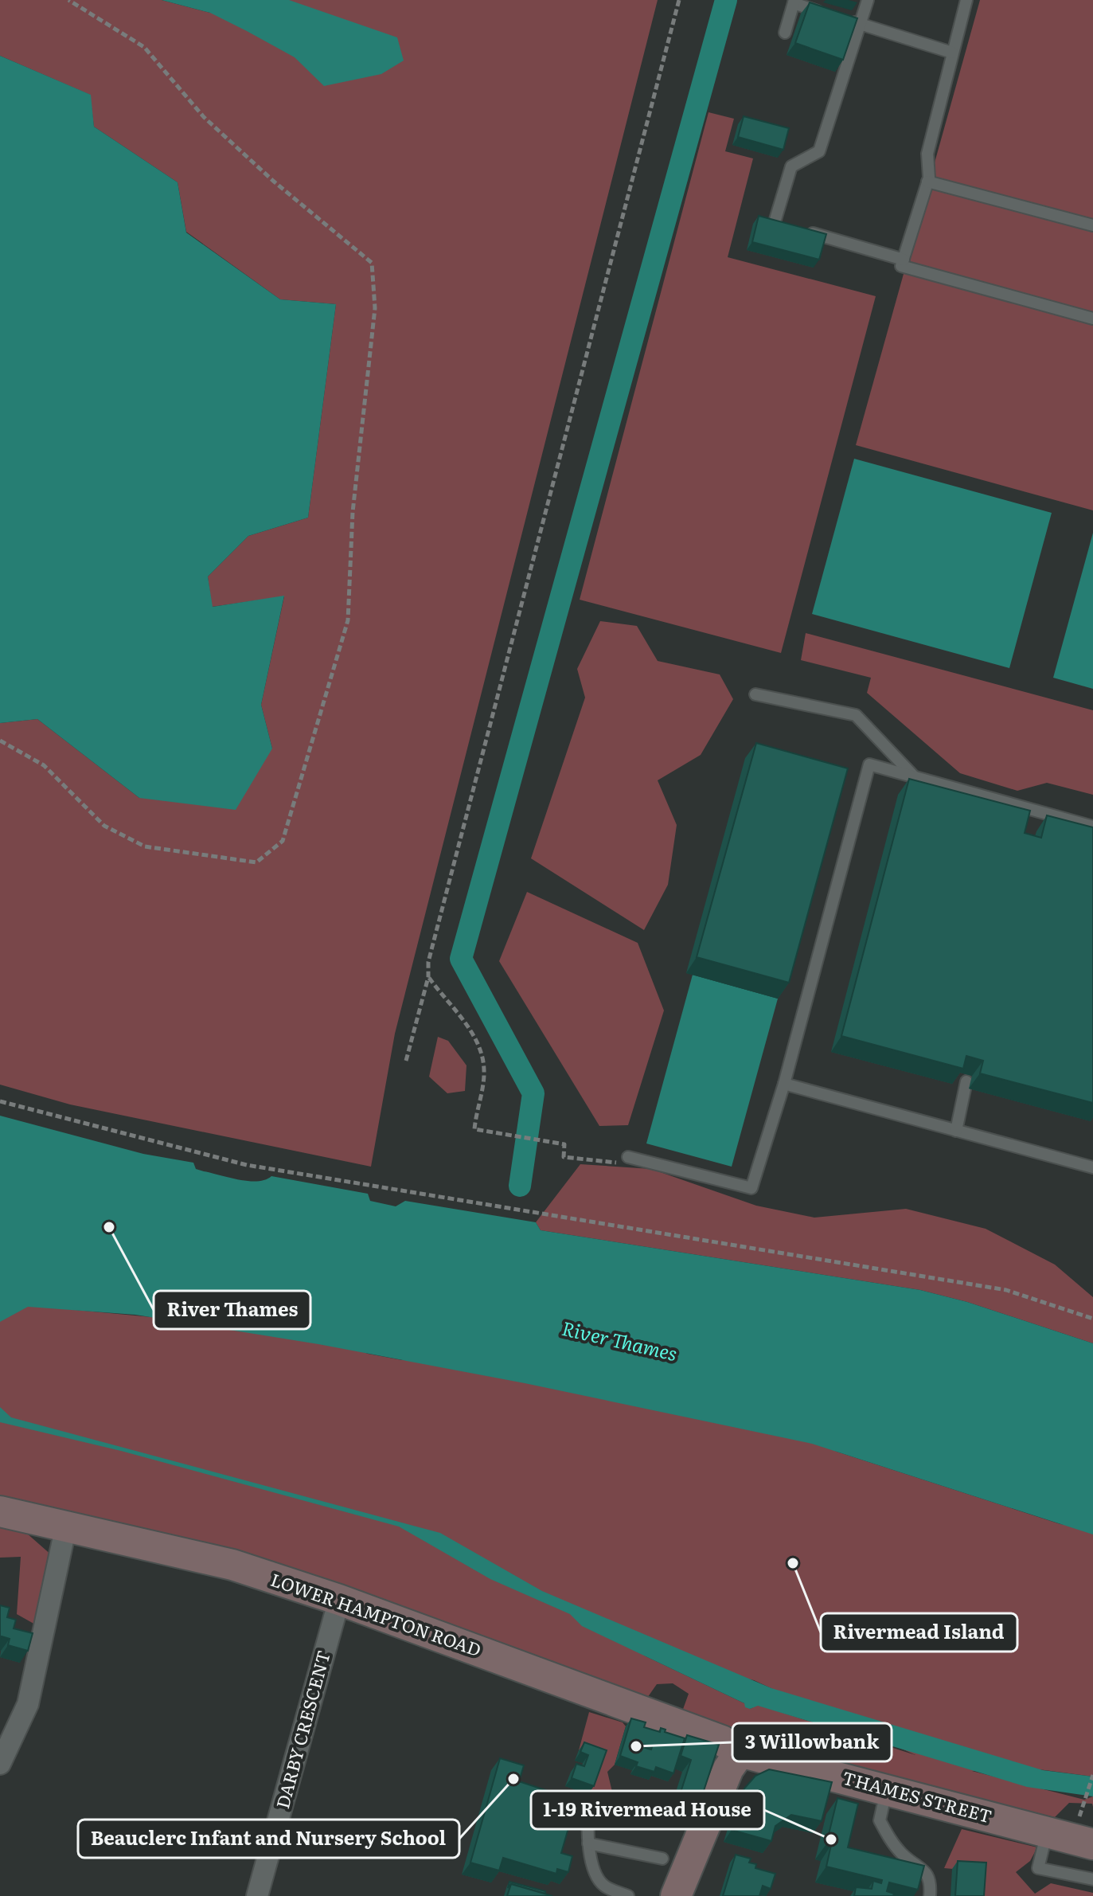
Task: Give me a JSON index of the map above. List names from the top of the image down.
{
  "streets": {
    "street": ["LOWER HAMPTON ROAD", "DARBY CRESCENT", "THAMES STREET"]
  },
  "crossings": [
    ["LOWER HAMPTON ROAD", "DARBY CRESCENT"],
    ["LOWER HAMPTON ROAD", "THAMES STREET"]
  ],
  "water": ["River Thames"],
  "places": [
    "River Thames",
    "Rivermead Island",
    "3 Willowbank",
    "Beauclerc Infant and Nursery School",
    "1-19 Rivermead House"
  ]
}
